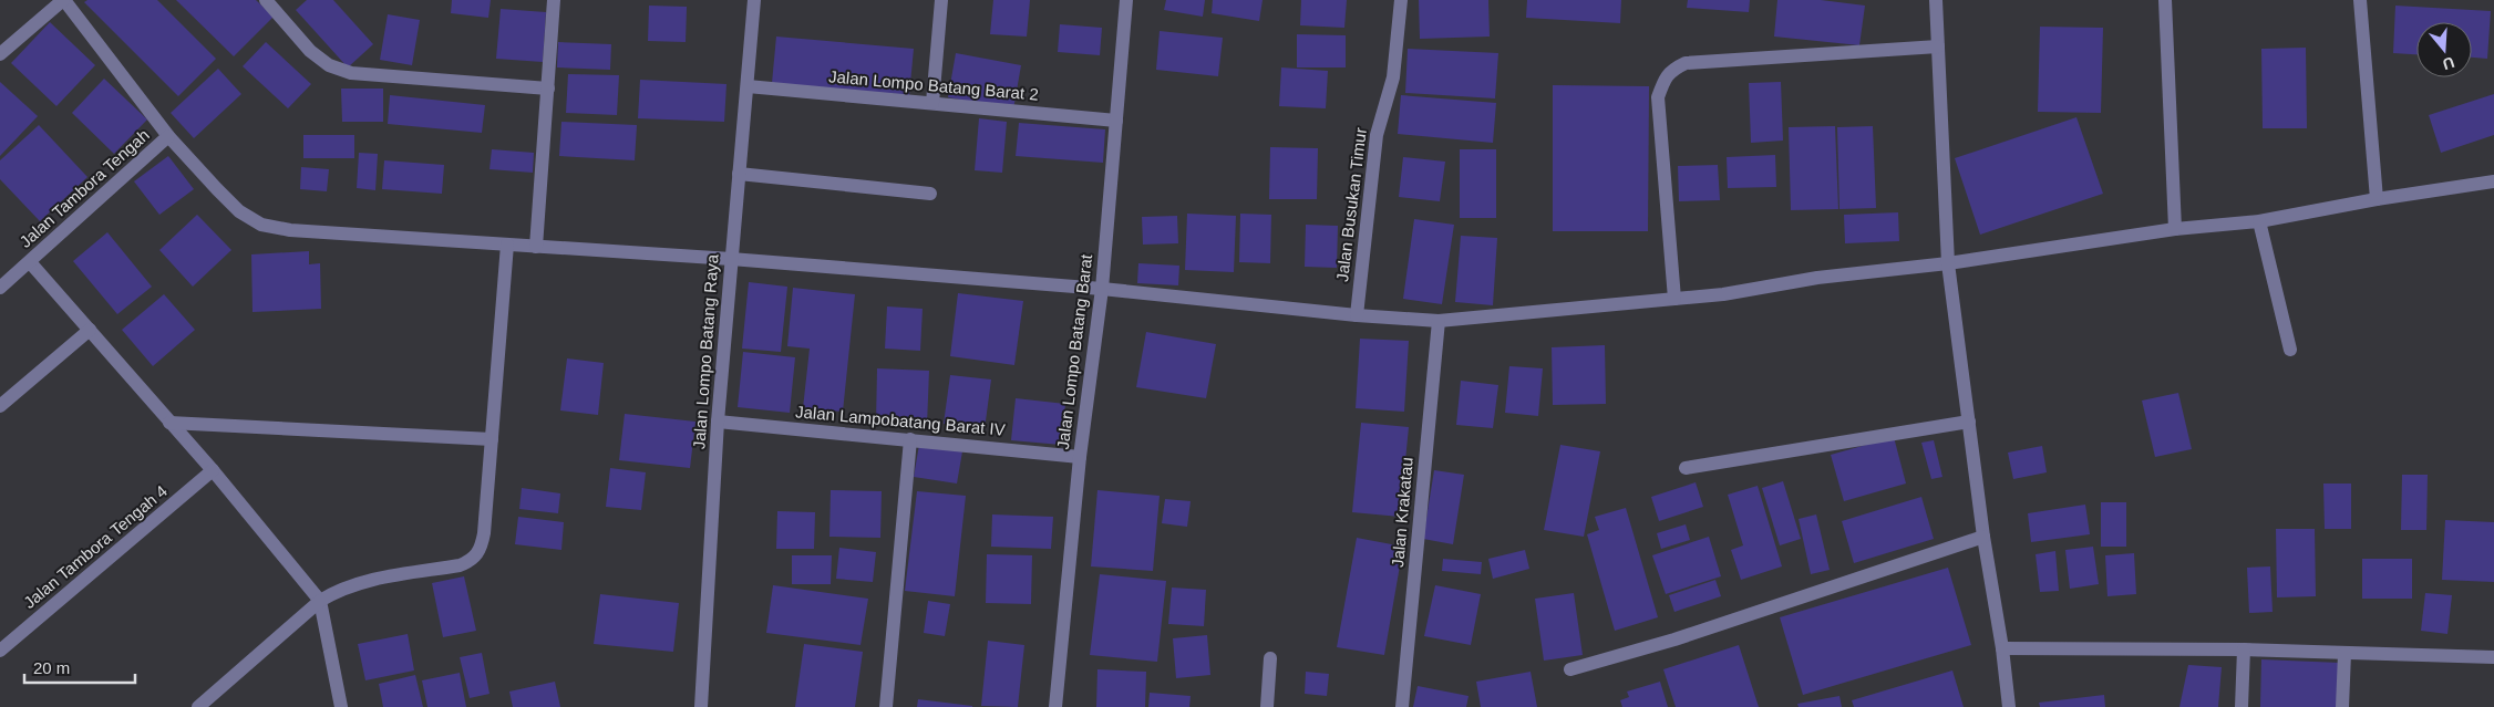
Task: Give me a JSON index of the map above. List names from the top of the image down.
{
  "streets": {
    "street": [
      "Jalan Lompo Batang Barat 2",
      "Jalan Tambora Tengah",
      "Jalan Busukan Timur",
      "Jalan Lompo Batang Raya",
      "Jalan Lompo Batang Barat",
      "Jalan Lampobatang Barat IV",
      "Jalan Krakatau",
      "Jalan Tambora Tengah 4"
    ]
  },
  "crossings": [
    ["Jalan Lompo Batang Barat 2", "Jalan Lompo Batang Raya"],
    ["Jalan Lompo Batang Barat 2", "Jalan Lompo Batang Barat"],
    ["Jalan Lompo Batang Raya", "Jalan Lampobatang Barat IV"],
    ["Jalan Lompo Batang Barat", "Jalan Lampobatang Barat IV"]
  ],
  "scale_bar": "20 m",
  "north": "bottom"
}
